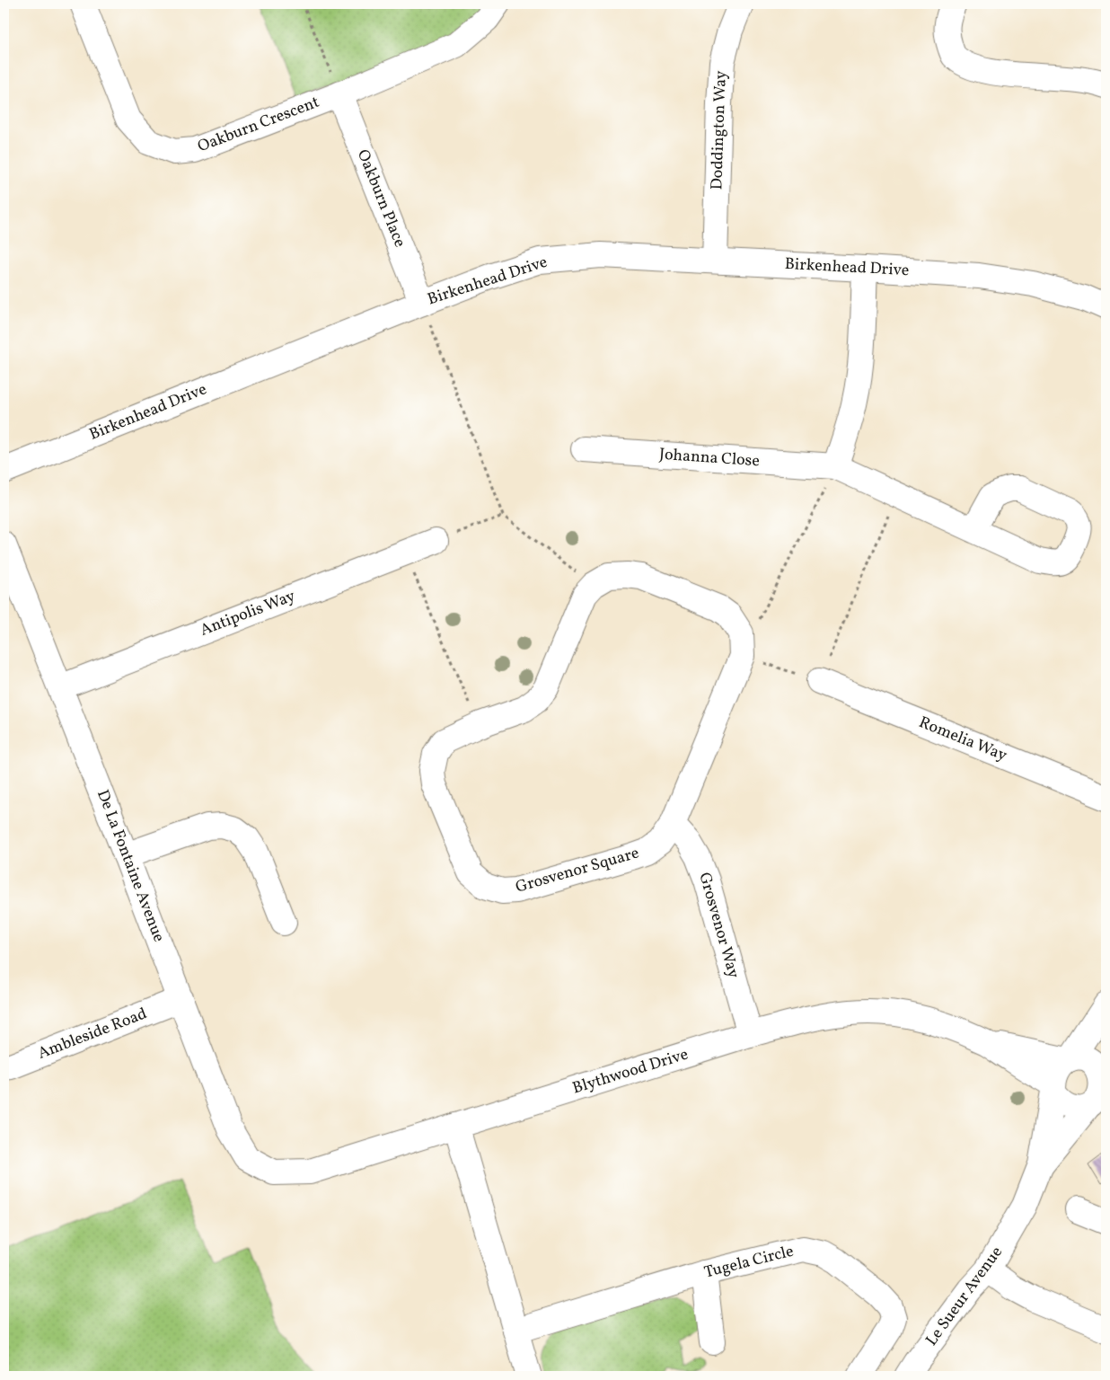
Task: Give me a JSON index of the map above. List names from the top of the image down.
{
  "streets": {
    "street": [
      "Oakburn Crescent",
      "Doddington Way",
      "Oakburn Place",
      "Birkenhead Drive",
      "Johanna Close",
      "Antipolis Way",
      "Romelia Way",
      "De La Fontaine Avenue",
      "Grosvenor Square",
      "Grosvenor Way",
      "Ambleside Road",
      "Blythwood Drive",
      "Tugela Circle",
      "Le Sueur Avenue"
    ]
  },
  "crossings": [
    ["Oakburn Crescent", "Oakburn Place"],
    ["Doddington Way", "Birkenhead Drive"],
    ["Oakburn Place", "Birkenhead Drive"],
    ["Antipolis Way", "De La Fontaine Avenue"],
    ["De La Fontaine Avenue", "Ambleside Road"],
    ["De La Fontaine Avenue", "Blythwood Drive"],
    ["Grosvenor Square", "Grosvenor Way"],
    ["Grosvenor Way", "Blythwood Drive"],
    ["Blythwood Drive", "Le Sueur Avenue"]
  ]
}
